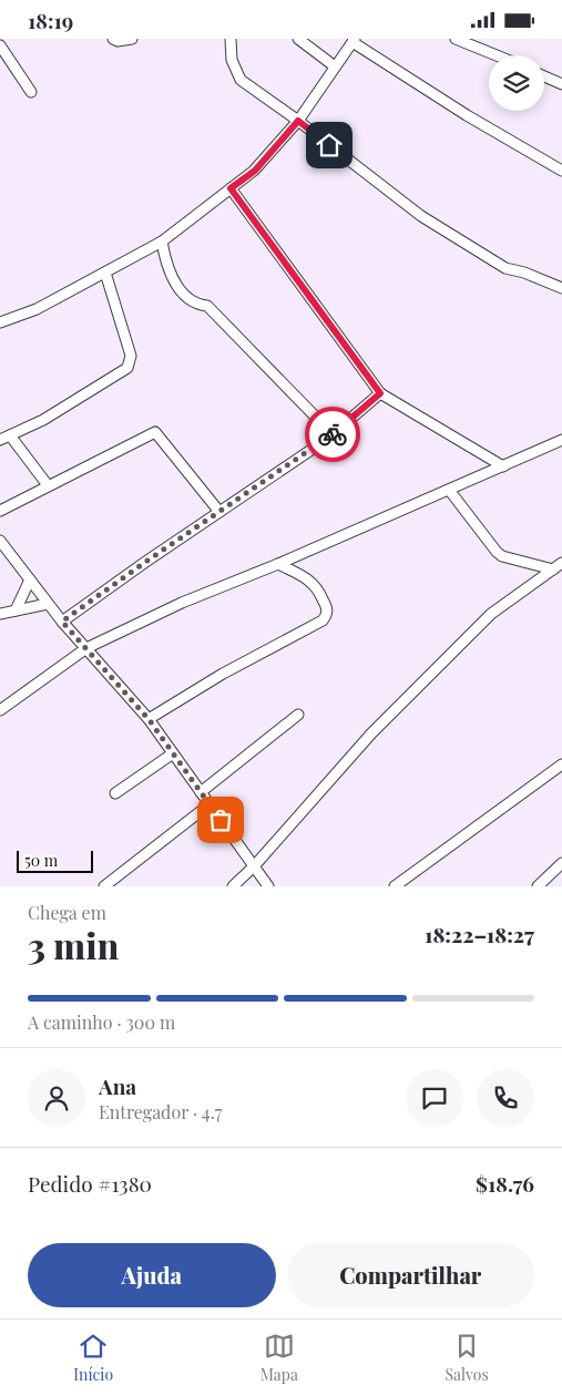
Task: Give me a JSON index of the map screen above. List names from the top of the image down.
{
  "scale_bar": "50 m",
  "page": {
    "status": "18:19",
    "scale": "50 m",
    "heading": ["3 min", "Chega em", "18:22–18:27"],
    "panel": [
      "Ana",
      "Entregador · 4.7",
      "Pedido #1380",
      "$18.76"
    ],
    "bar": "A caminho · 300 m",
    "buttons": ["Ajuda", "Compartilhar"],
    "tabs": ["Início", "Mapa", "Salvos"]
  }
}
